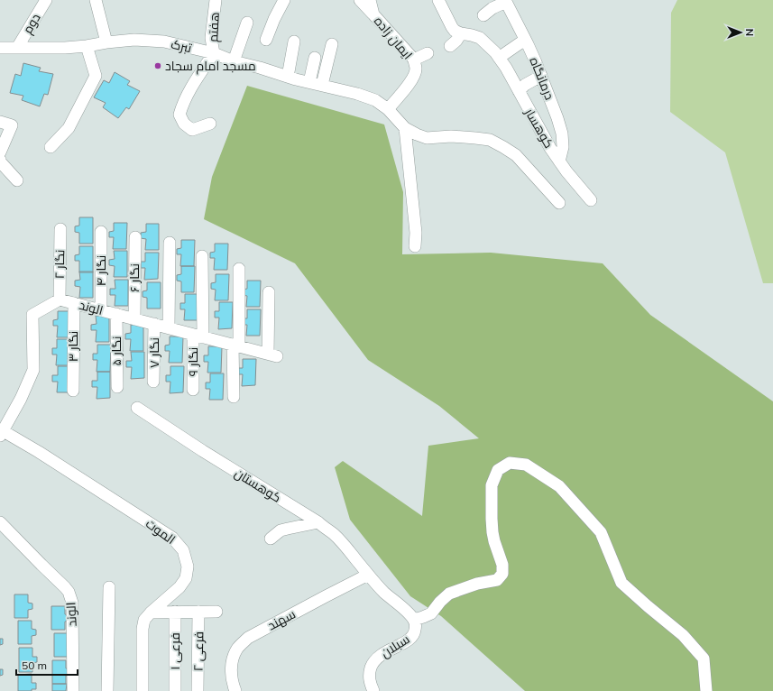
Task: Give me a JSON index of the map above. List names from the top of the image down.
{
  "streets": {
    "street": [
      "دوم",
      "هفتم",
      "ایمان زاده",
      "تبرک",
      "درمانگاه",
      "کوهسار",
      "نگار ۲",
      "نگار ۴",
      "نگار ۶",
      "الوند",
      "نگار ۳",
      "نگار ۵",
      "نگار ۷",
      "نگار ۹",
      "کوهستان",
      "الموت",
      "سهند",
      "سبلان",
      "فرعی ۱",
      "فرعی ۲"
    ]
  },
  "crossings": [
    ["دوم", "تبرک"],
    ["هفتم", "تبرک"],
    ["ایمان زاده", "تبرک"],
    ["درمانگاه", "کوهسار"],
    ["نگار ۲", "الوند"],
    ["نگار ۴", "الوند"],
    ["نگار ۶", "الوند"],
    ["الوند", "نگار ۳"],
    ["الوند", "نگار ۵"],
    ["الوند", "نگار ۷"],
    ["الوند", "نگار ۹"],
    ["کوهستان", "سهند"],
    ["کوهستان", "سبلان"],
    ["سهند", "سبلان"]
  ],
  "places": ["مسجد امام سجاد"],
  "scale_bar": "50 m",
  "north": "right"
}
